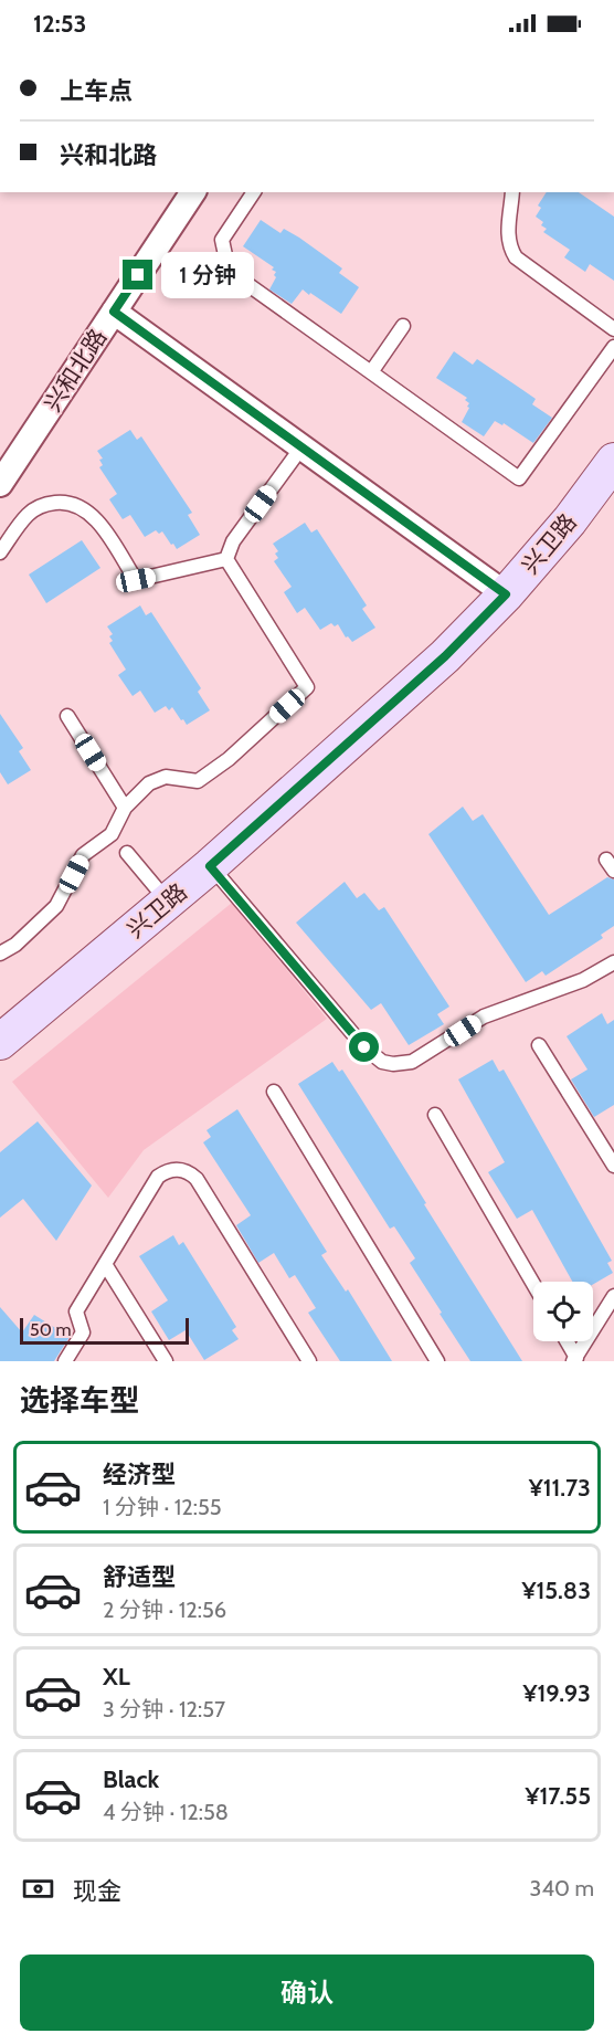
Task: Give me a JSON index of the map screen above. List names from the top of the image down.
{
  "streets": {
    "street": ["兴和北路", "兴卫路"]
  },
  "scale_bar": "50 m",
  "page": {
    "status": "12:53",
    "banner": ["上车点", "兴和北路"],
    "bubble": "1 分钟",
    "scale": "50 m",
    "heading": "选择车型",
    "list": [
      {
        "name": "经济型",
        "note": "1 分钟 · 12:55",
        "value": "¥11.73"
      },
      {
        "name": "舒适型",
        "note": "2 分钟 · 12:56",
        "value": "¥15.83"
      },
      {
        "name": "XL",
        "note": "3 分钟 · 12:57",
        "value": "¥19.93"
      },
      {
        "name": "Black",
        "note": "4 分钟 · 12:58",
        "value": "¥17.55"
      }
    ],
    "pay": ["现金", "340 m"],
    "buttons": "确认"
  }
}
